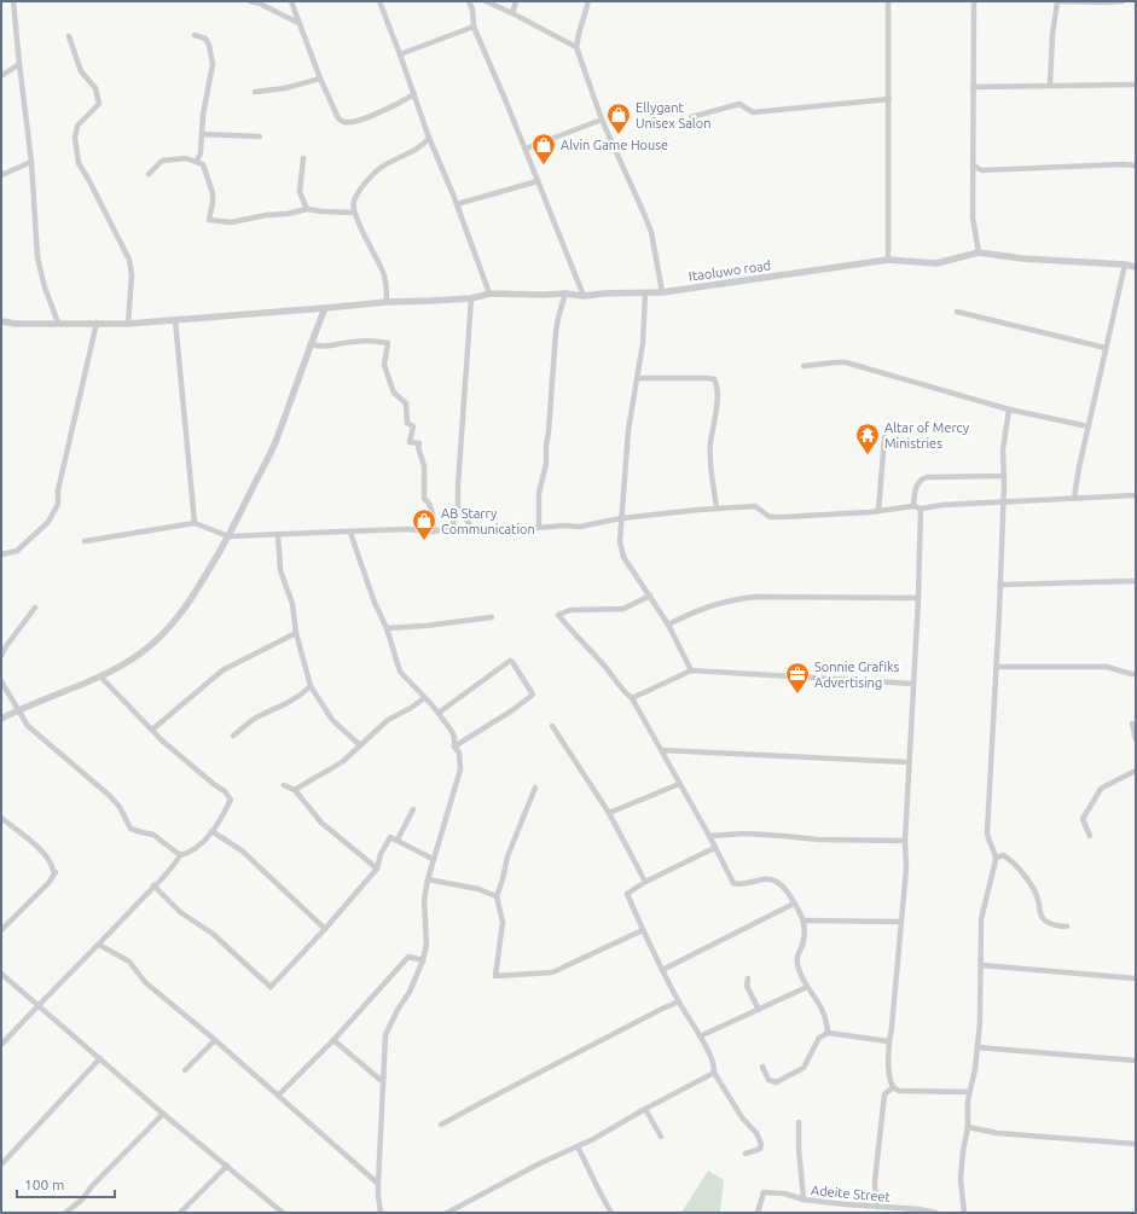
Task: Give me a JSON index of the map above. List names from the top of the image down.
{
  "streets": {
    "street": ["Itaoluwo road", "Adeite Street"]
  },
  "places": {
    "shop": ["Ellygant Unisex Salon", "Alvin Game House", "AB Starry Communication"],
    "temple": ["Altar of Mercy Ministries"],
    "office": ["Sonnie Grafiks Advertising"]
  },
  "scale_bar": "100 m"
}
